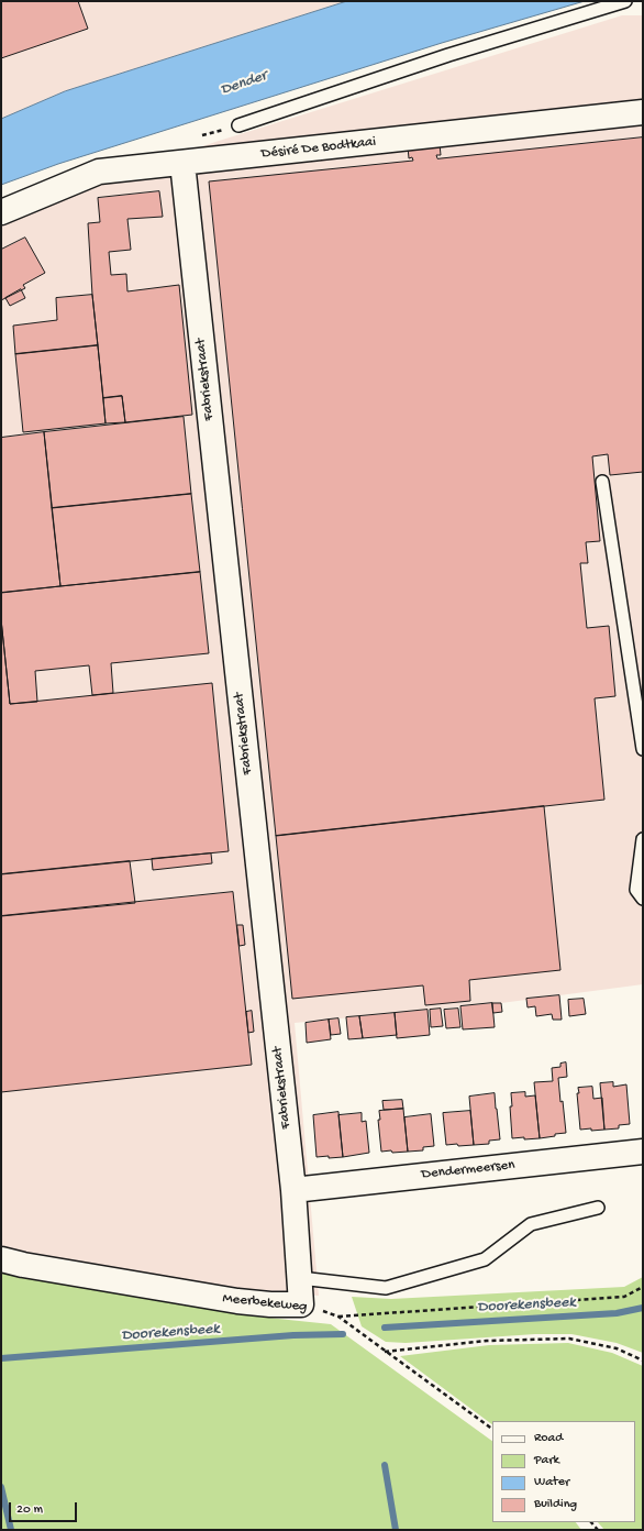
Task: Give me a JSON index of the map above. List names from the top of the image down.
{
  "streets": {
    "street": [
      "Désiré De Bodtkaai",
      "Fabriekstraat",
      "Dendermeersen",
      "Meerbekeweg"
    ]
  },
  "crossings": [
    ["Désiré De Bodtkaai", "Fabriekstraat"],
    ["Fabriekstraat", "Dendermeersen"],
    ["Fabriekstraat", "Meerbekeweg"]
  ],
  "water": ["Dender", "Doorekensbeek"],
  "legend": [
    "Road",
    "Park",
    "Water",
    "Building"
  ],
  "scale_bar": "20 m"
}
